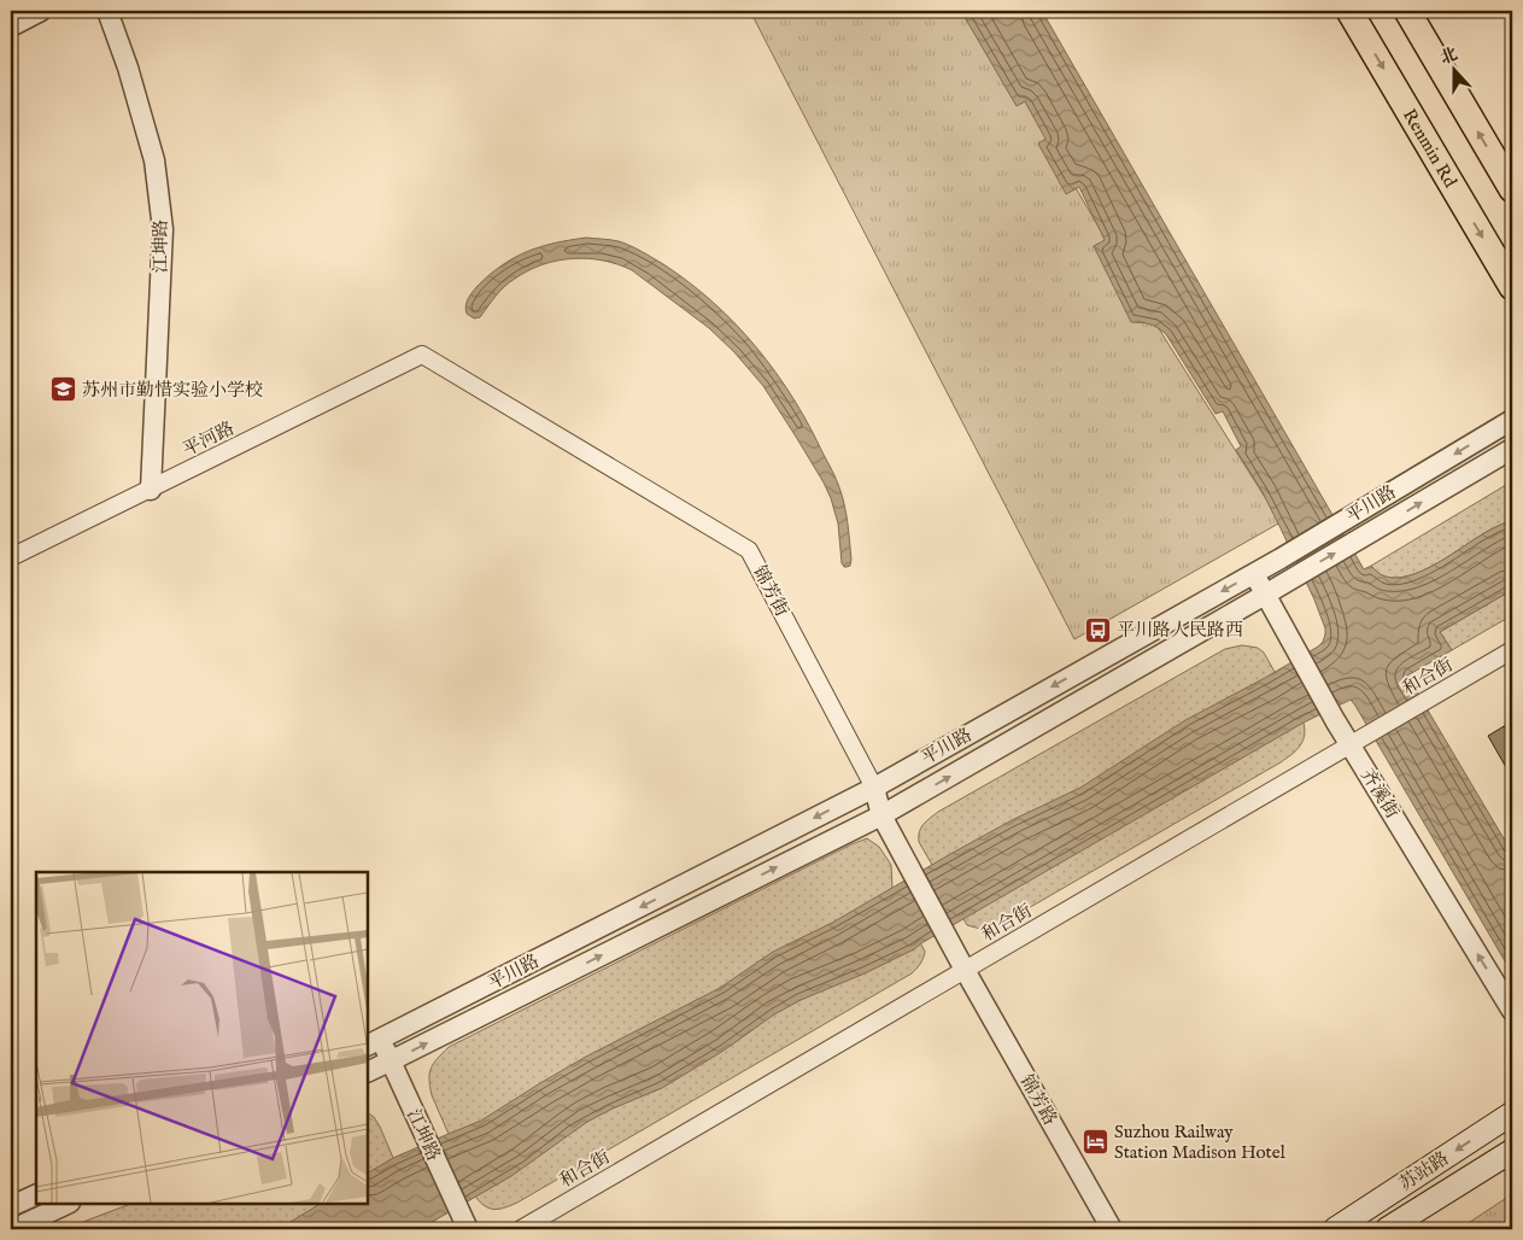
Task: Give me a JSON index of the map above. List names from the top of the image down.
{
  "streets": {
    "main road": ["Renmin Rd", "苏站路"],
    "street": [
      "江坤路",
      "平河路",
      "平川路",
      "锦芳街",
      "和合街",
      "齐溪街",
      "锦芳路"
    ]
  },
  "crossings": [
    ["江坤路", "平河路"],
    ["江坤路", "平川路"],
    ["平河路", "锦芳街"],
    ["平川路", "锦芳街"],
    ["平川路", "齐溪街"],
    ["锦芳街", "和合街"],
    ["锦芳街", "锦芳路"],
    ["和合街", "齐溪街"],
    ["和合街", "锦芳路"]
  ],
  "one_way": ["齐溪街"],
  "places": {
    "school or university": ["苏州市勤惜实验小学校"],
    "bus stop": ["平川路人民路西"],
    "hotel": ["Suzhou Railway Station Madison Hotel"]
  },
  "north": "top"
}
